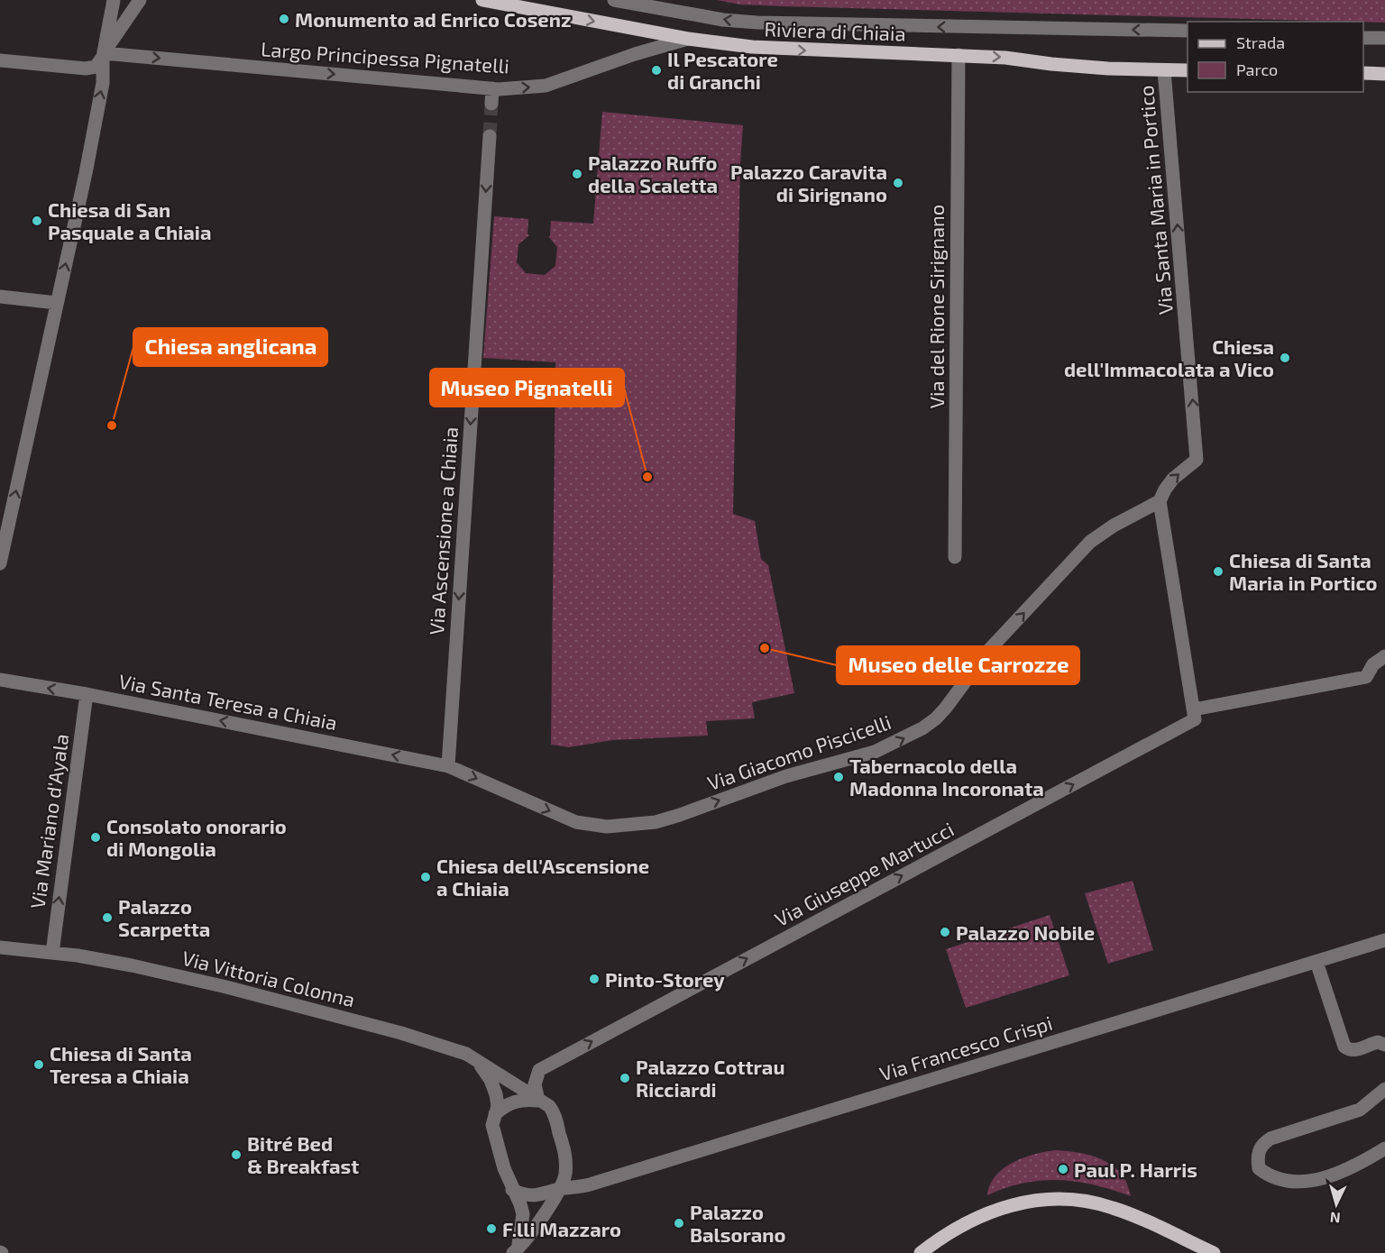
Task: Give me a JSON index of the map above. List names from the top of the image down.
{
  "streets": {
    "main road": ["Riviera di Chiaia"],
    "street": [
      "Largo Principessa Pignatelli",
      "Via Santa Maria in Portico",
      "Via del Rione Sirignano",
      "Via Ascensione a Chiaia",
      "Via Santa Teresa a Chiaia",
      "Via Giacomo Piscicelli",
      "Via Mariano d'Ayala",
      "Via Giuseppe Martucci",
      "Via Vittoria Colonna",
      "Via Francesco Crispi"
    ]
  },
  "crossings": [
    ["Riviera di Chiaia", "Largo Principessa Pignatelli"],
    ["Riviera di Chiaia", "Via Santa Maria in Portico"],
    ["Riviera di Chiaia", "Via del Rione Sirignano"],
    ["Via Santa Maria in Portico", "Via Giacomo Piscicelli"],
    ["Via Ascensione a Chiaia", "Via Santa Teresa a Chiaia"],
    ["Via Ascensione a Chiaia", "Via Giacomo Piscicelli"],
    ["Via Santa Teresa a Chiaia", "Via Giacomo Piscicelli"],
    ["Via Santa Teresa a Chiaia", "Via Mariano d'Ayala"],
    ["Via Mariano d'Ayala", "Via Vittoria Colonna"],
    ["Via Giuseppe Martucci", "Via Vittoria Colonna"],
    ["Via Giuseppe Martucci", "Via Francesco Crispi"],
    ["Via Vittoria Colonna", "Via Francesco Crispi"]
  ],
  "one_way": [
    "Riviera di Chiaia",
    "Largo Principessa Pignatelli",
    "Via Santa Maria in Portico",
    "Via Ascensione a Chiaia",
    "Via Santa Teresa a Chiaia",
    "Via Giacomo Piscicelli",
    "Via Mariano d'Ayala",
    "Via Giuseppe Martucci"
  ],
  "places": [
    "Monumento ad Enrico Cosenz",
    "Il Pescatore di Granchi",
    "Palazzo Ruffo della Scaletta",
    "Palazzo Caravita di Sirignano",
    "Chiesa di San Pasquale a Chiaia",
    "Chiesa dell'Immacolata a Vico",
    "Chiesa anglicana",
    "Museo Pignatelli",
    "Chiesa di Santa Maria in Portico",
    "Museo delle Carrozze",
    "Tabernacolo della Madonna Incoronata",
    "Consolato onorario di Mongolia",
    "Chiesa dell'Ascensione a Chiaia",
    "Palazzo Scarpetta",
    "Palazzo Nobile",
    "Pinto-Storey",
    "Chiesa di Santa Teresa a Chiaia",
    "Palazzo Cottrau Ricciardi",
    "Bitré Bed & Breakfast",
    "Paul P. Harris",
    "Palazzo Balsorano",
    "F.lli Mazzaro"
  ],
  "legend": ["Strada", "Parco"],
  "north": "bottom"
}
